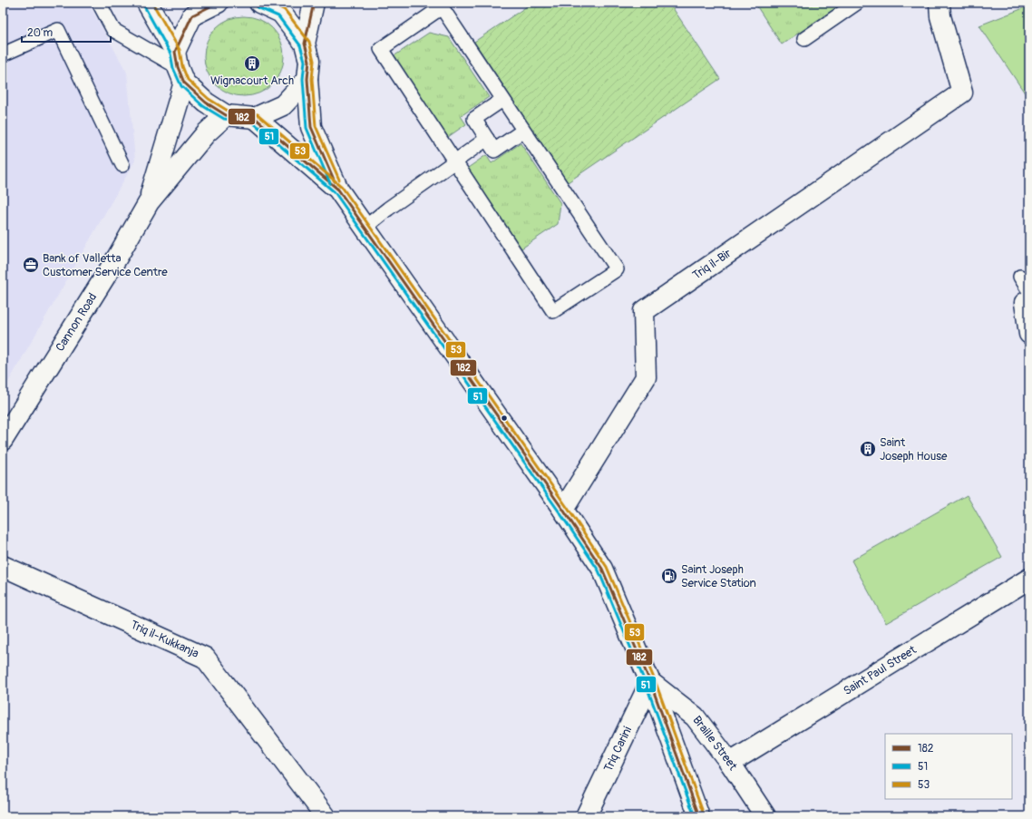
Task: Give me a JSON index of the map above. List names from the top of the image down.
{
  "streets": {
    "main road": [
      "Triq il-Bir",
      "Cannon Road",
      "Triq il-Kukkanja",
      "Saint Paul Street",
      "Braille Street",
      "Triq Carini"
    ]
  },
  "crossings": [
    ["Saint Paul Street", "Braille Street"],
    ["Braille Street", "Triq Carini"]
  ],
  "places": {
    "building": ["Wignacourt Arch", "Saint Joseph House"],
    "office": ["Bank of Valletta Customer Service Centre"],
    "fuel station": ["Saint Joseph Service Station"]
  },
  "lines": ["transit line 182", "transit line 53", "transit line 51"],
  "legend": ["182", "51", "53"],
  "scale_bar": "20 m"
}
